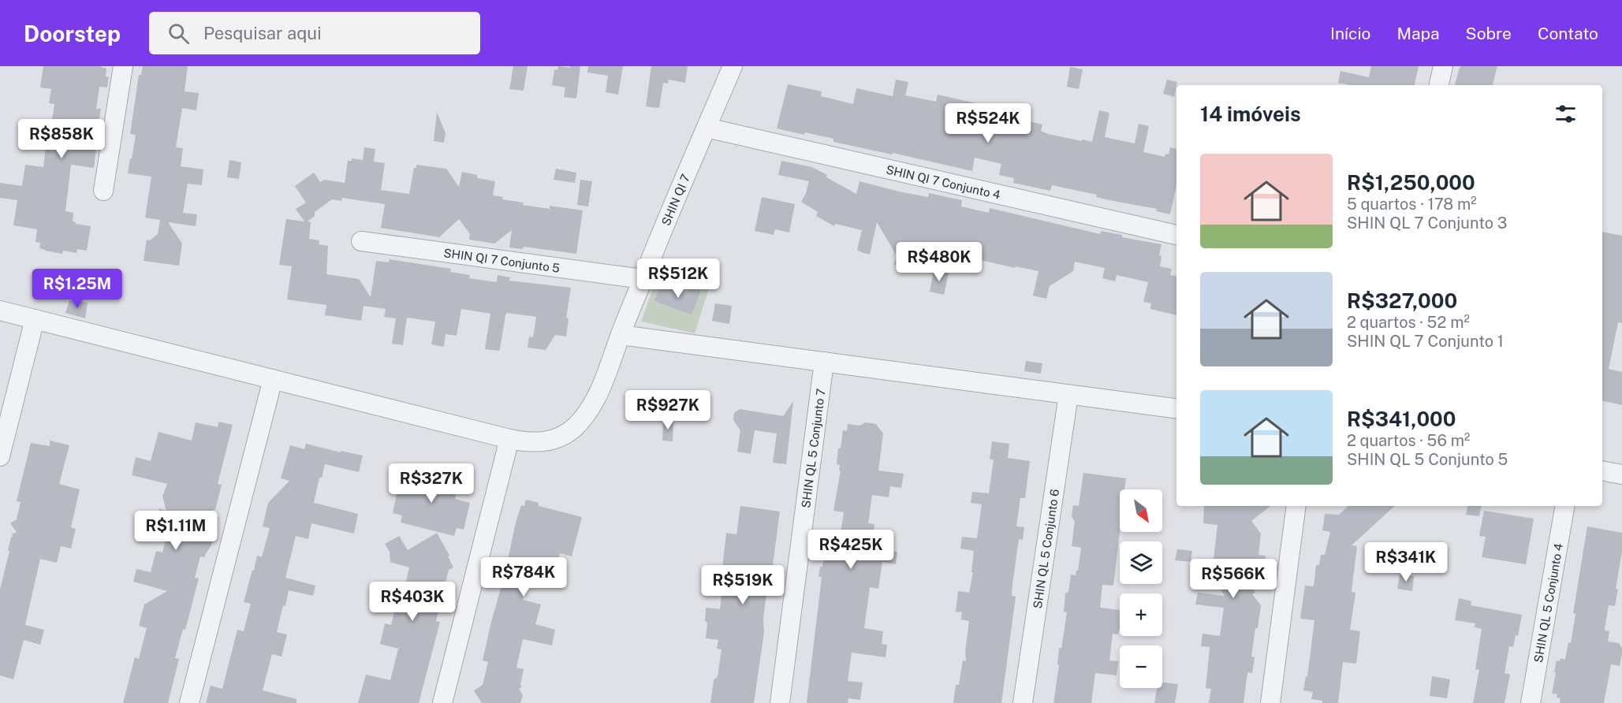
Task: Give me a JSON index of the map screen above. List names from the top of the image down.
{
  "streets": {
    "street": [
      "SHIN QI 7 Conjunto 4",
      "SHIN QI 7",
      "SHIN QI 7 Conjunto 5",
      "SHIN QL 5 Conjunto 7",
      "SHIN QL 5 Conjunto 6",
      "SHIN QL 5 Conjunto 4"
    ]
  },
  "crossings": [
    ["SHIN QI 7 Conjunto 4", "SHIN QI 7"],
    ["SHIN QI 7", "SHIN QI 7 Conjunto 5"]
  ],
  "north": "bottom right",
  "page": {
    "header": "Doorstep",
    "search": "Pesquisar aqui",
    "nav": [
      "Início",
      "Mapa",
      "Sobre",
      "Contato"
    ],
    "heading": "14 imóveis",
    "price": [
      "R$524K",
      "R$858K",
      "R$480K",
      "R$512K",
      "R$1.25M",
      "R$927K",
      "R$327K",
      "R$1.11M",
      "R$425K",
      "R$341K",
      "R$784K",
      "R$566K",
      "R$519K",
      "R$403K"
    ],
    "list": [
      {
        "name": "R$1,250,000",
        "note": "5 quartos · 178 m² · SHIN QL 7 Conjunto 3"
      },
      {
        "name": "R$327,000",
        "note": "2 quartos · 52 m² · SHIN QL 7 Conjunto 1"
      },
      {
        "name": "R$341,000",
        "note": "2 quartos · 56 m² · SHIN QL 5 Conjunto 5"
      }
    ],
    "map_buttons": ["+", "−"]
  }
}
